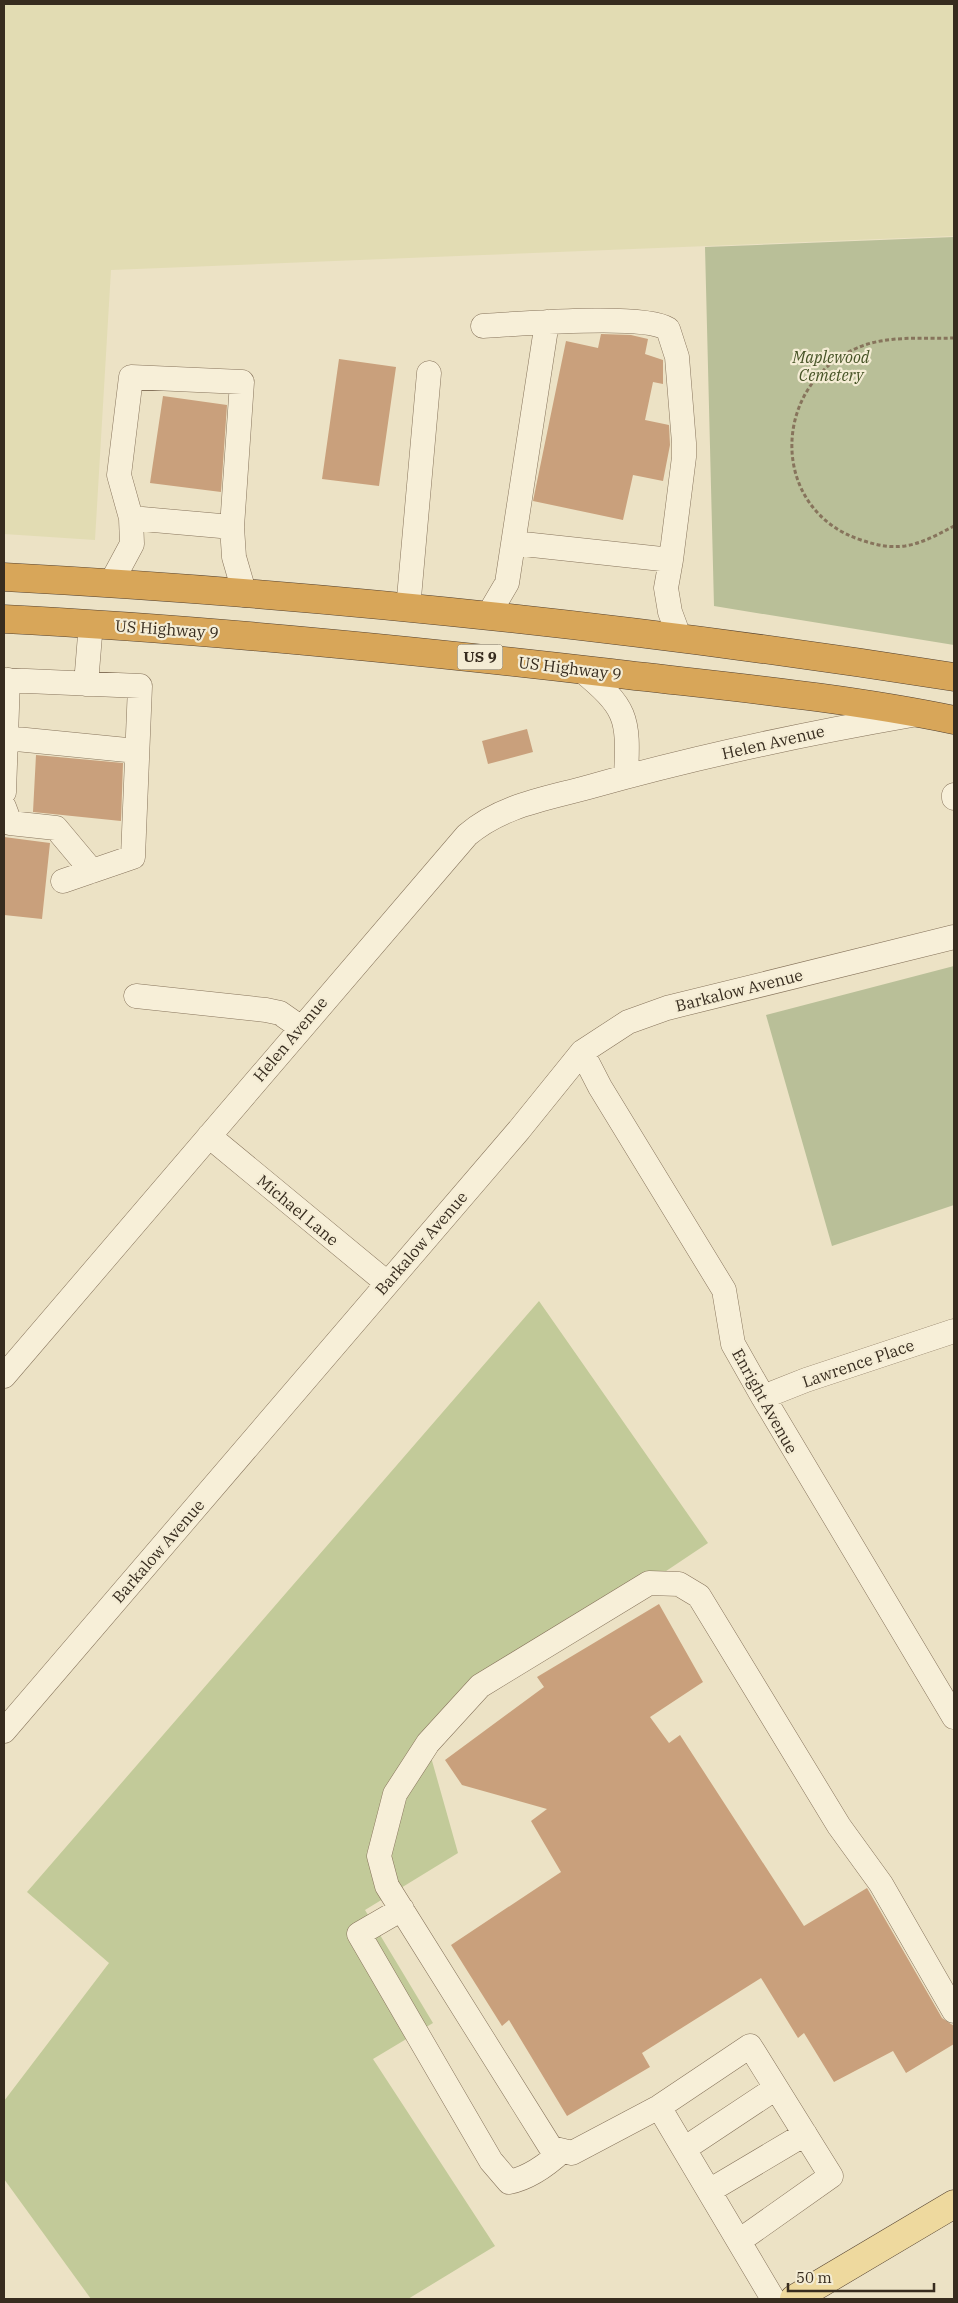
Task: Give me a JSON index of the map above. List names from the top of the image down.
{
  "streets": {
    "highway": ["US Highway 9", "US 9"],
    "street": [
      "Helen Avenue",
      "Barkalow Avenue",
      "Michael Lane",
      "Lawrence Place",
      "Enright Avenue"
    ]
  },
  "crossings": [
    ["US Highway 9", "Helen Avenue"],
    ["Helen Avenue", "Michael Lane"],
    ["Barkalow Avenue", "Michael Lane"],
    ["Barkalow Avenue", "Enright Avenue"],
    ["Lawrence Place", "Enright Avenue"]
  ],
  "parks": ["Maplewood Cemetery"],
  "scale_bar": "50 m"
}
